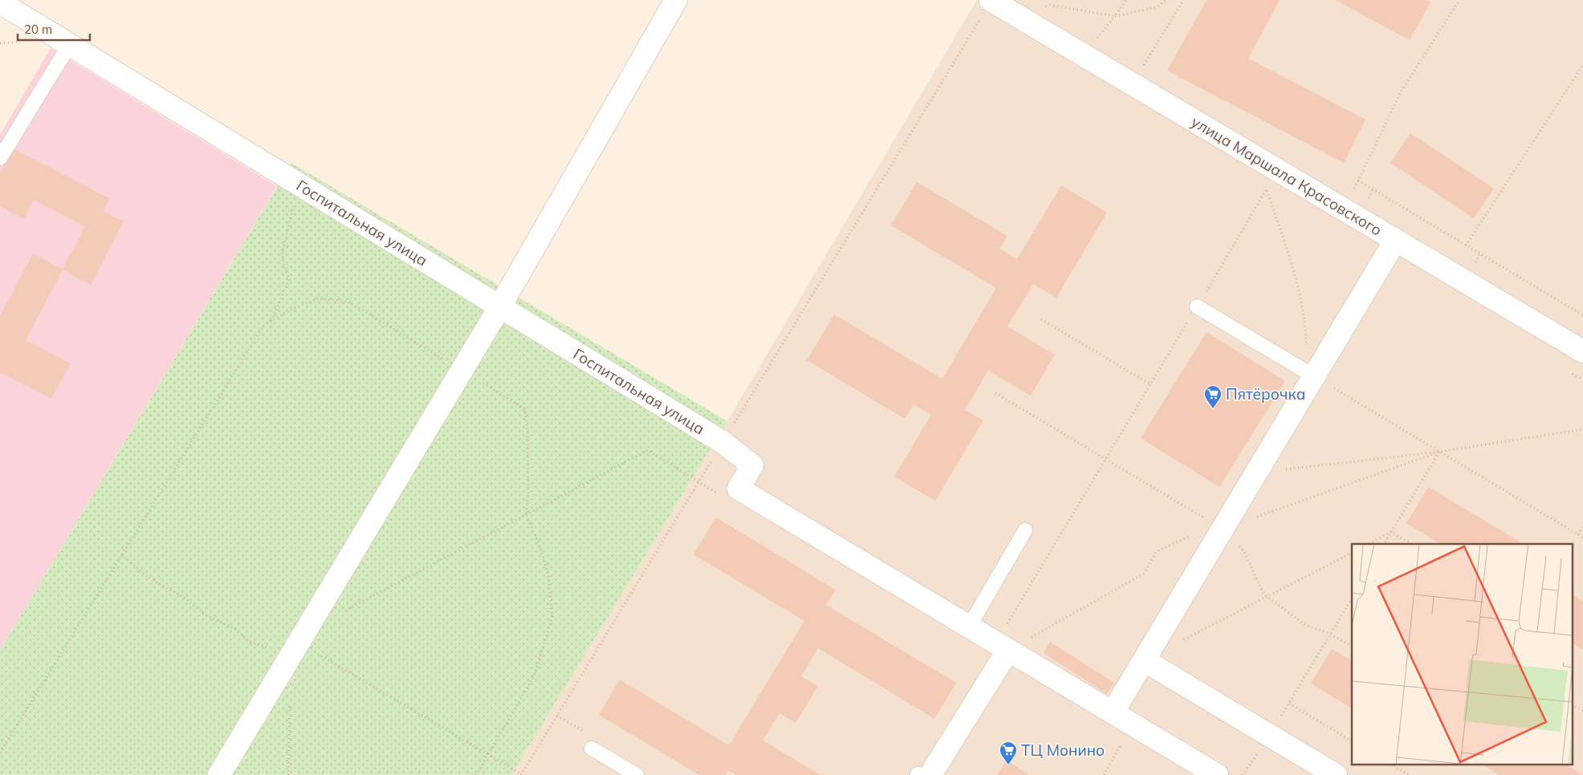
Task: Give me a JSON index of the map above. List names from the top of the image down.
{
  "streets": {
    "street": ["улица Маршала Красовского", "Госпитальная улица"]
  },
  "places": {
    "supermarket": ["Пятёрочка", "ТЦ Монино"]
  },
  "scale_bar": "20 m"
}
